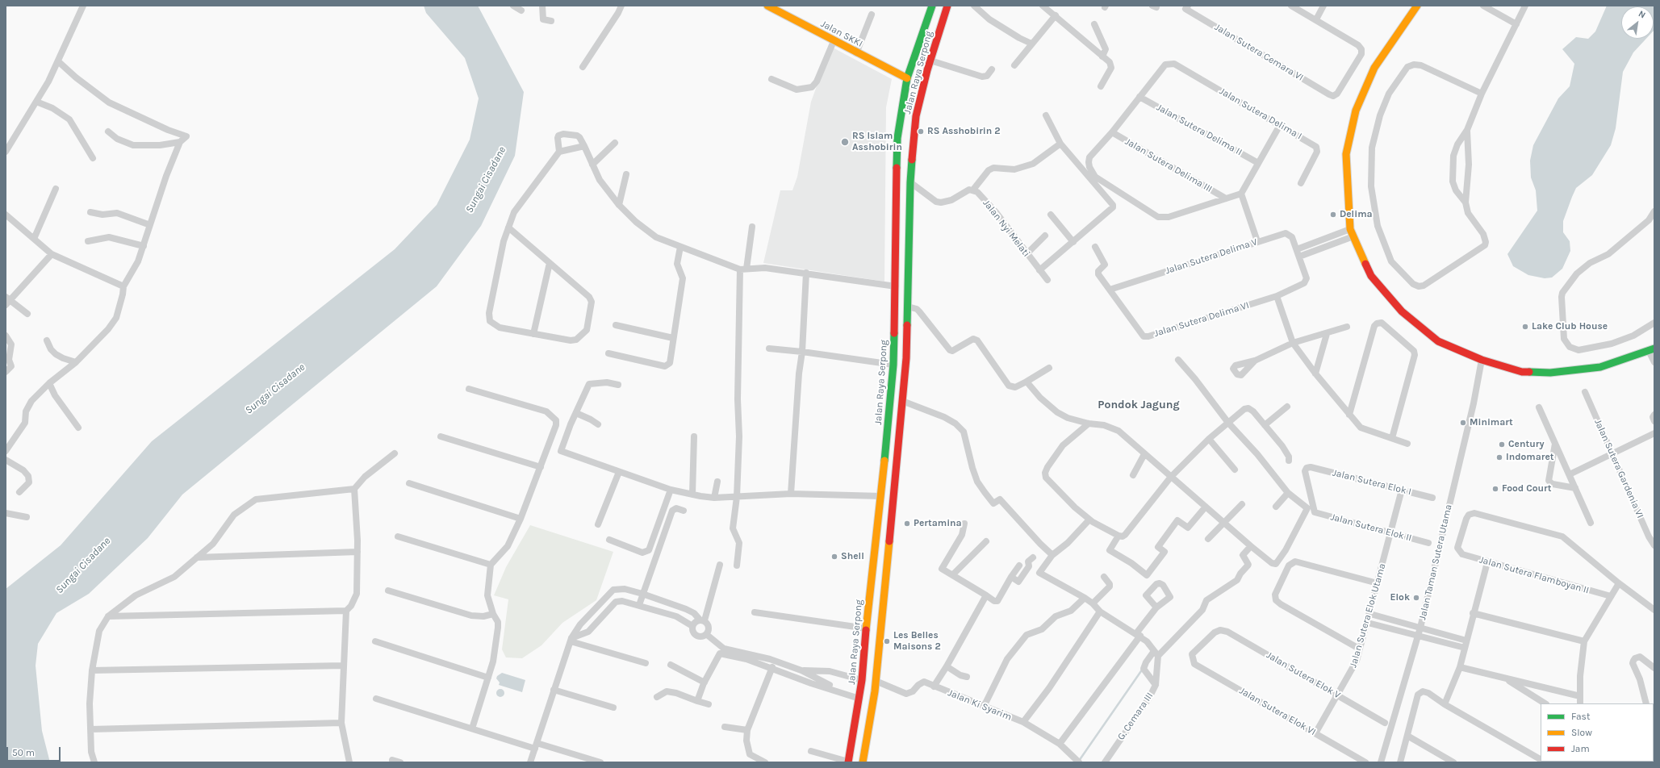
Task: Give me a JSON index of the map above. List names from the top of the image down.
{
  "streets": {
    "main road": ["Jalan SKKI", "Jalan Raya Serpong"],
    "street": [
      "Jalan Sutera Cemara VI",
      "Jalan Sutera Delima I",
      "Jalan Sutera Delima II",
      "Jalan Sutera Delima III",
      "Jalan Nyi Melati",
      "Jalan Sutera Delima V",
      "Jalan Sutera Delima VI",
      "Jalan Sutera Gardenia VI",
      "Jalan Sutera Elok I",
      "Jalan Sutera Elok II",
      "Jalan Taman Sutera Utama",
      "Jalan Sutera Flamboyan II",
      "Jalan Sutera Elok Utama",
      "Jalan Sutera Elok V",
      "Jalan Ki Syarim",
      "Jalan Sutera Elok VI",
      "G. Cemara III"
    ]
  },
  "crossings": [
    ["Jalan SKKI", "Jalan Raya Serpong"],
    ["Jalan Raya Serpong", "Jalan Ki Syarim"],
    ["Jalan Sutera Delima I", "Jalan Sutera Delima II"],
    ["Jalan Sutera Delima V", "Jalan Sutera Delima VI"],
    ["Jalan Sutera Elok I", "Jalan Sutera Elok II"],
    ["Jalan Sutera Elok I", "Jalan Sutera Elok Utama"],
    ["Jalan Sutera Elok II", "Jalan Sutera Elok Utama"],
    ["Jalan Sutera Elok Utama", "Jalan Sutera Elok V"],
    ["Jalan Sutera Elok Utama", "Jalan Sutera Elok VI"],
    ["Jalan Sutera Elok V", "Jalan Sutera Elok VI"]
  ],
  "districts": ["Pondok Jagung"],
  "water": ["Sungai Cisadane"],
  "places": [
    "RS Asshobirin 2",
    "RS Islam Asshobirin",
    "Delima",
    "Lake Club House",
    "Minimart",
    "Century",
    "Indomaret",
    "Food Court",
    "Pertamina",
    "Shell",
    "Elok",
    "Les Belles Maisons 2"
  ],
  "legend": ["Fast", "Slow", "Jam"],
  "scale_bar": "50 m",
  "north": "top right"
}
